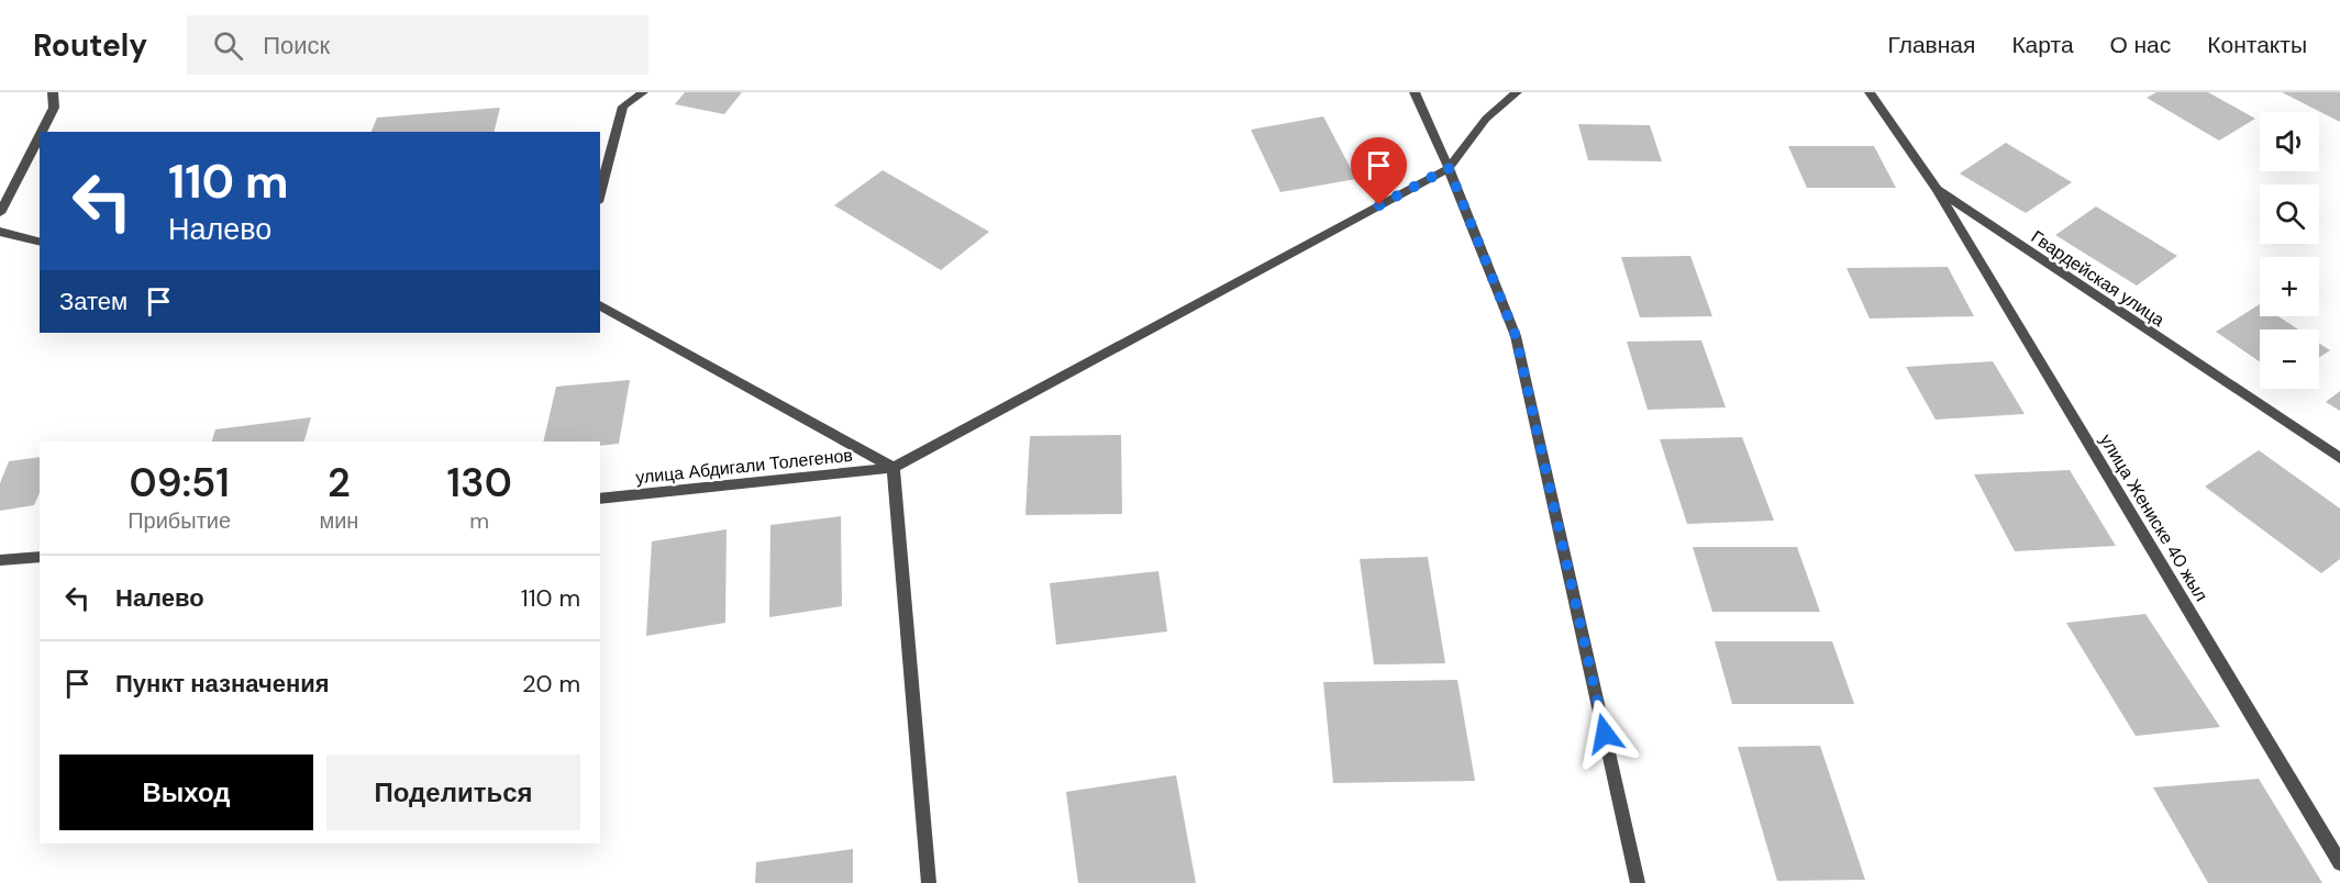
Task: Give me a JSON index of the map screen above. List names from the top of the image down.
{
  "streets": {
    "street": ["Гвардейская улица", "улица Абдигали Толегенов", "улица Жениске 40 жыл"]
  },
  "crossings": [
    ["Гвардейская улица", "улица Жениске 40 жыл"]
  ],
  "page": {
    "header": "Routely",
    "search": "Поиск",
    "nav": [
      "Главная",
      "Карта",
      "О нас",
      "Контакты"
    ],
    "map_buttons": ["+", "−"],
    "turn": ["110 m", "Налево"],
    "then": "Затем",
    "eta": [
      "09:51",
      "Прибытие",
      "2",
      "мин",
      "130",
      "m"
    ],
    "list": [
      {
        "name": "Налево",
        "value": "110 m"
      },
      {
        "name": "Пункт назначения",
        "value": "20 m"
      }
    ],
    "buttons": ["Выход", "Поделиться"]
  }
}
